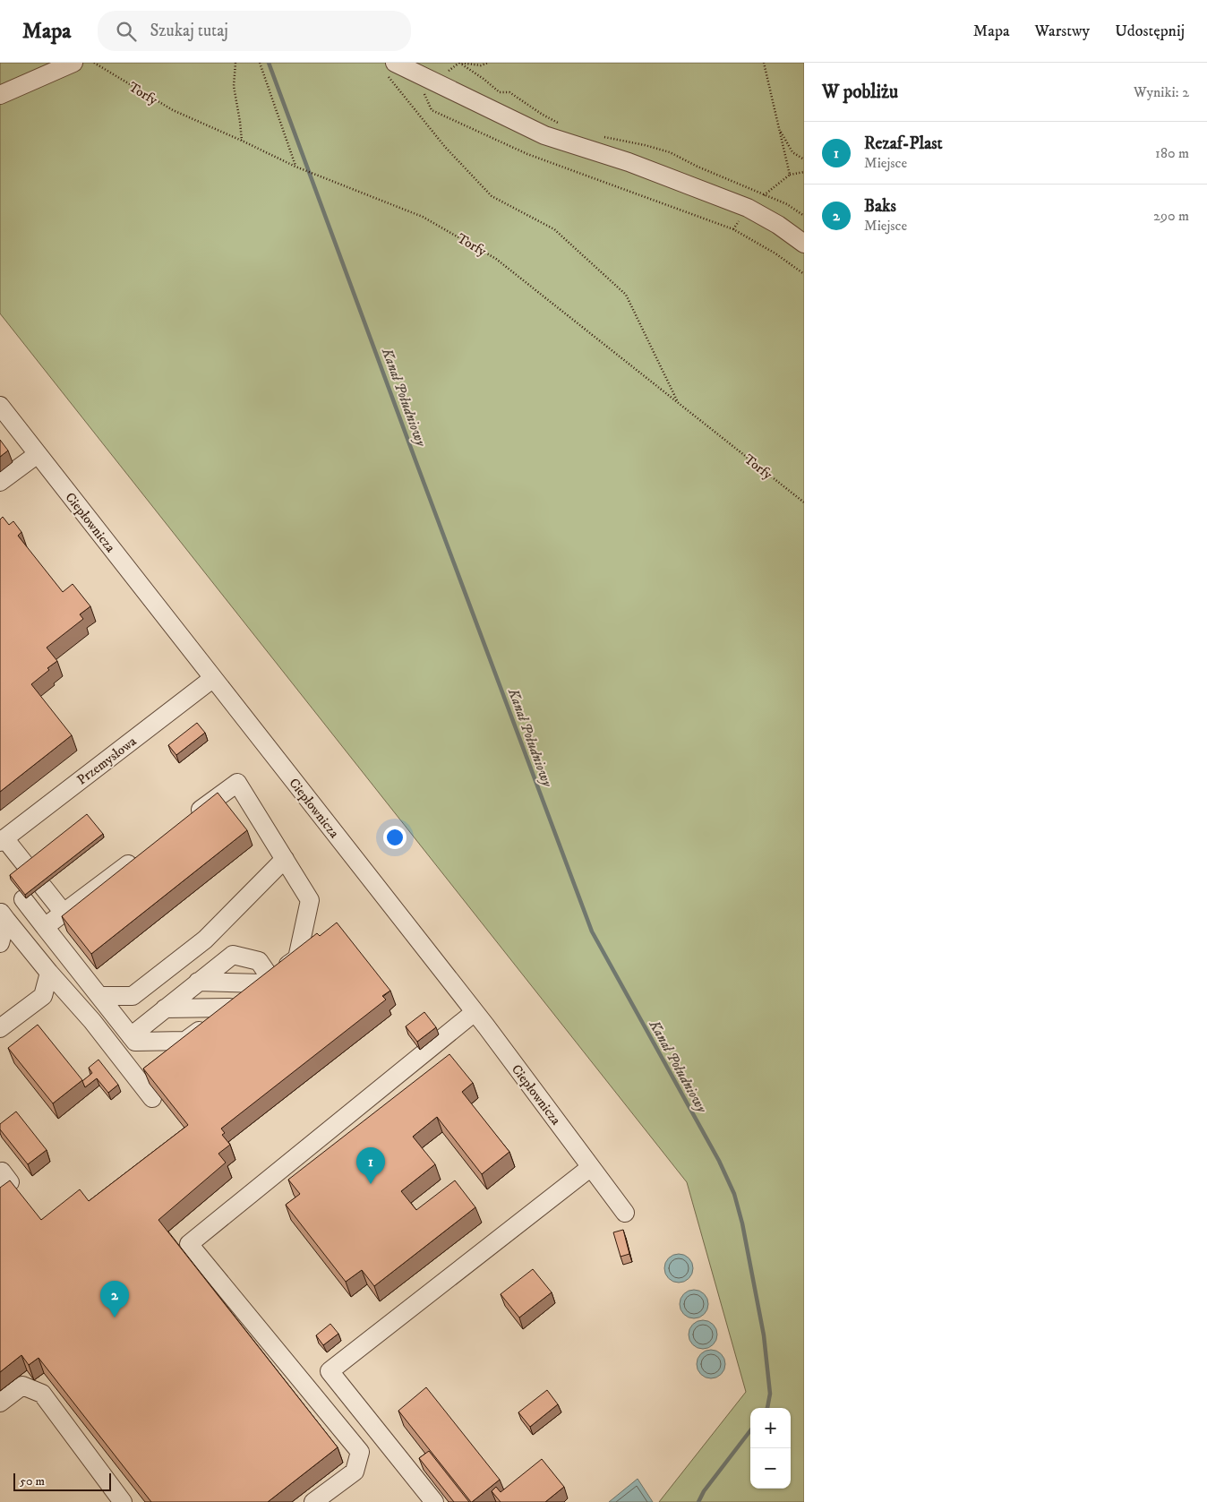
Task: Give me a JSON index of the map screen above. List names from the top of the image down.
{
  "streets": {
    "street": ["Ciepłownicza", "Przemysłowa"],
    "path": ["Torfy"]
  },
  "crossings": [
    ["Ciepłownicza", "Przemysłowa"]
  ],
  "water": ["Kanał Południowy"],
  "scale_bar": "50 m",
  "page": {
    "header": "Mapa",
    "search": "Szukaj tutaj",
    "nav": ["Mapa", "Warstwy", "Udostępnij"],
    "heading": ["W pobliżu", "Wyniki: 2"],
    "list": [
      {
        "mark": "1",
        "name": "Rezaf-Plast",
        "note": "Miejsce",
        "value": "180 m"
      },
      {
        "mark": "2",
        "name": "Baks",
        "note": "Miejsce",
        "value": "290 m"
      }
    ],
    "pins": ["1", "2"],
    "map_buttons": ["+", "−"],
    "scale": "50 m"
  }
}
